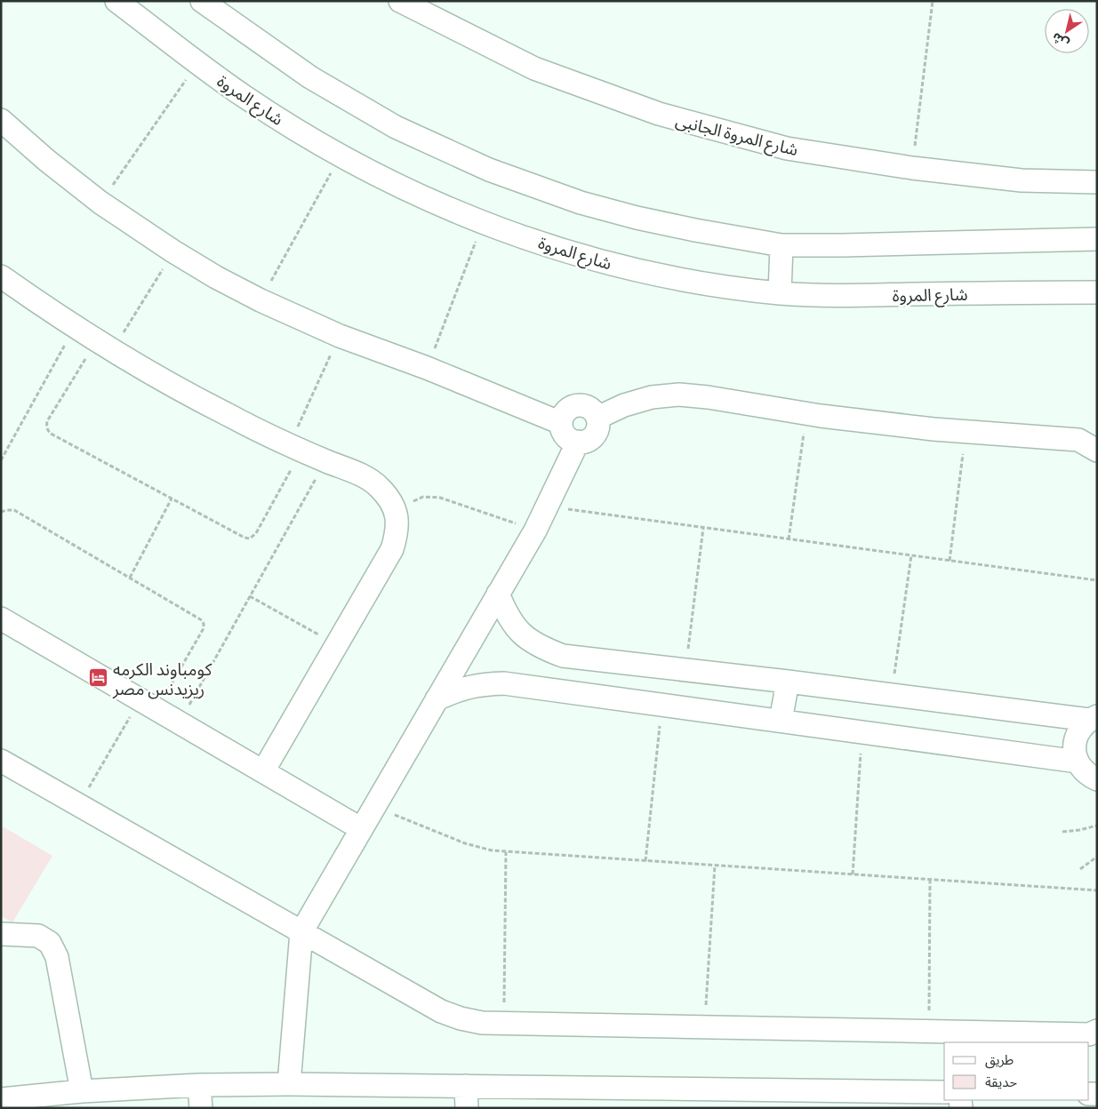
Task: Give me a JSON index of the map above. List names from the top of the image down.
{
  "streets": {
    "street": ["شارع المروة", "شارع المروة الجانبى"]
  },
  "places": {
    "hotel": ["كومباوند الكرمه ريزيدنس مصر"]
  },
  "legend": ["طريق", "حديقة"],
  "north": "bottom left"
}
